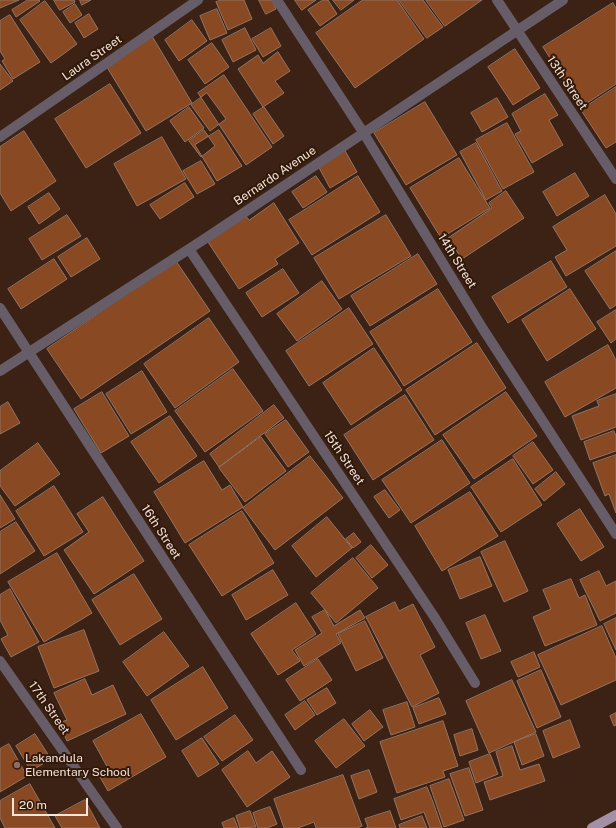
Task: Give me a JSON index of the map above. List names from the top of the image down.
{
  "streets": {
    "street": [
      "Laura Street",
      "13th Street",
      "Bernardo Avenue",
      "14th Street",
      "15th Street",
      "16th Street",
      "17th Street"
    ]
  },
  "crossings": [
    ["13th Street", "Bernardo Avenue"],
    ["Bernardo Avenue", "14th Street"],
    ["Bernardo Avenue", "15th Street"],
    ["Bernardo Avenue", "16th Street"]
  ],
  "places": ["Lakandula Elementary School"],
  "scale_bar": "20 m"
}
